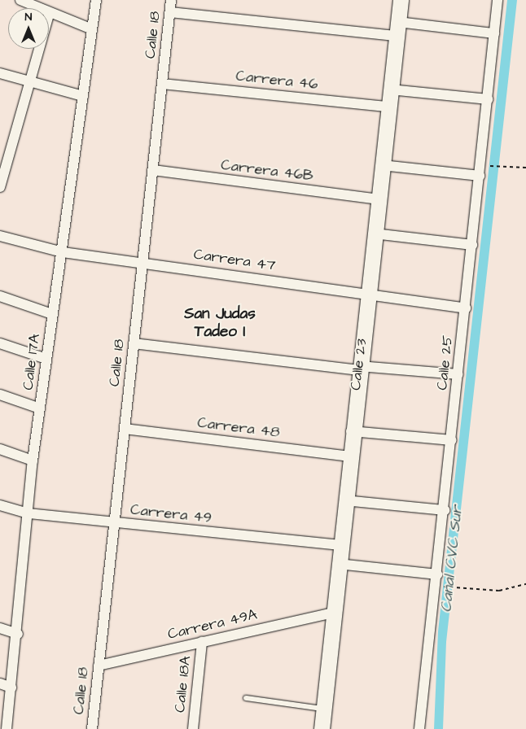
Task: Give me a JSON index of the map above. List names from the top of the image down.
{
  "streets": {
    "main road": ["Calle 23"],
    "street": [
      "Calle 18",
      "Carrera 46",
      "Carrera 46B",
      "Carrera 47",
      "Calle 17A",
      "Calle 25",
      "Carrera 48",
      "Carrera 49",
      "Carrera 49A",
      "Calle 18A"
    ]
  },
  "crossings": [
    ["Calle 18", "Carrera 46"],
    ["Calle 18", "Carrera 46B"],
    ["Calle 18", "Carrera 47"],
    ["Calle 18", "Carrera 48"],
    ["Calle 18", "Carrera 49"],
    ["Calle 18", "Carrera 49A"],
    ["Carrera 46", "Calle 23"],
    ["Carrera 46B", "Calle 23"],
    ["Carrera 47", "Calle 17A"],
    ["Carrera 47", "Calle 25"],
    ["Carrera 47", "Calle 23"],
    ["Calle 17A", "Carrera 49"],
    ["Calle 23", "Carrera 48"],
    ["Calle 23", "Carrera 49"],
    ["Calle 23", "Carrera 49A"],
    ["Carrera 49A", "Calle 18A"]
  ],
  "districts": ["San Judas Tadeo I"],
  "water": ["Canal CVC Sur"],
  "north": "top"
}
